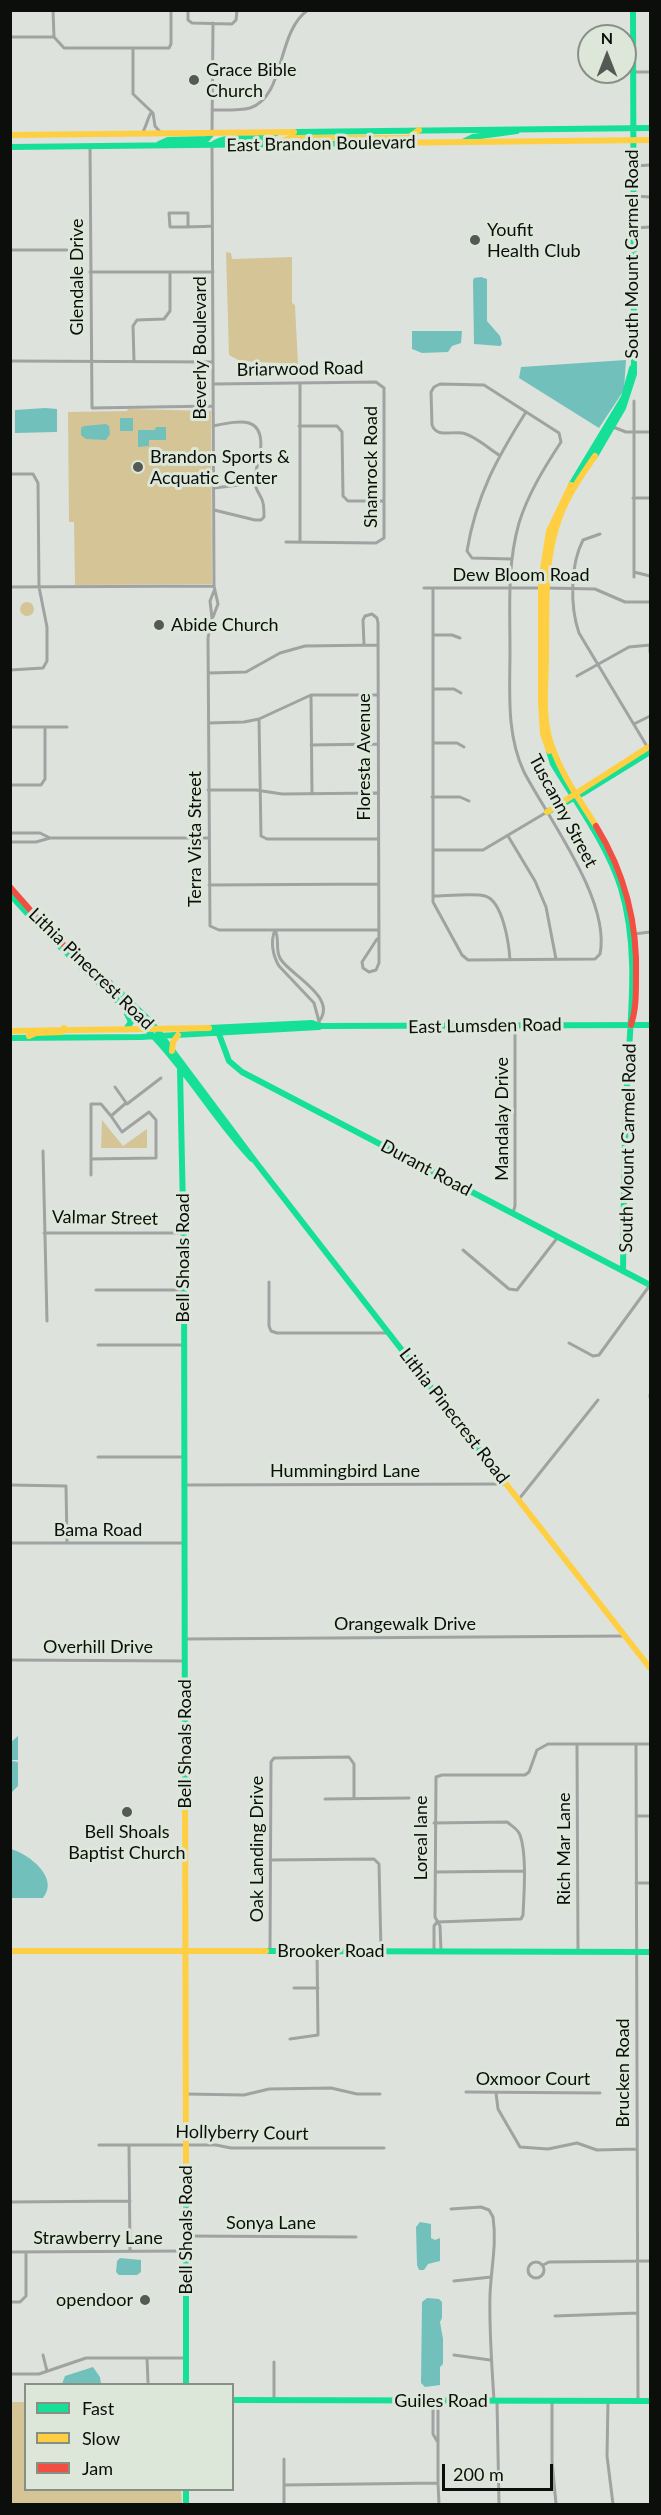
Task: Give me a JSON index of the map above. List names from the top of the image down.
{
  "streets": {
    "main road": [
      "East Brandon Boulevard",
      "South Mount Carmel Road",
      "Lithia Pinecrest Road",
      "East Lumsden Road",
      "Durant Road",
      "Bell Shoals Road",
      "Brooker Road",
      "Guiles Road"
    ],
    "street": [
      "Glendale Drive",
      "Beverly Boulevard",
      "Briarwood Road",
      "Shamrock Road",
      "Dew Bloom Road",
      "Floresta Avenue",
      "Tuscanny Street",
      "Terra Vista Street",
      "Mandalay Drive",
      "Valmar Street",
      "Hummingbird Lane",
      "Bama Road",
      "Orangewalk Drive",
      "Overhill Drive",
      "Loreal lane",
      "Oak Landing Drive",
      "Rich Mar Lane",
      "Brucken Road",
      "Oxmoor Court",
      "Hollyberry Court",
      "Sonya Lane",
      "Strawberry Lane"
    ]
  },
  "crossings": [
    ["East Brandon Boulevard", "South Mount Carmel Road"],
    ["East Brandon Boulevard", "Glendale Drive"],
    ["East Brandon Boulevard", "Beverly Boulevard"],
    ["South Mount Carmel Road", "Dew Bloom Road"],
    ["South Mount Carmel Road", "East Lumsden Road"],
    ["South Mount Carmel Road", "Durant Road"],
    ["Glendale Drive", "Beverly Boulevard"],
    ["Beverly Boulevard", "Briarwood Road"],
    ["Beverly Boulevard", "Terra Vista Street"],
    ["Briarwood Road", "Shamrock Road"],
    ["Dew Bloom Road", "Tuscanny Street"],
    ["Floresta Avenue", "Terra Vista Street"],
    ["Lithia Pinecrest Road", "East Lumsden Road"],
    ["Lithia Pinecrest Road", "Bell Shoals Road"],
    ["Lithia Pinecrest Road", "Hummingbird Lane"],
    ["Lithia Pinecrest Road", "Orangewalk Drive"],
    ["East Lumsden Road", "Mandalay Drive"],
    ["East Lumsden Road", "Durant Road"],
    ["Mandalay Drive", "Durant Road"],
    ["Valmar Street", "Bell Shoals Road"],
    ["Bell Shoals Road", "Hummingbird Lane"],
    ["Bell Shoals Road", "Bama Road"],
    ["Bell Shoals Road", "Orangewalk Drive"],
    ["Bell Shoals Road", "Overhill Drive"],
    ["Bell Shoals Road", "Brooker Road"],
    ["Bell Shoals Road", "Hollyberry Court"],
    ["Bell Shoals Road", "Sonya Lane"],
    ["Bell Shoals Road", "Strawberry Lane"],
    ["Loreal lane", "Rich Mar Lane"],
    ["Loreal lane", "Brooker Road"],
    ["Oak Landing Drive", "Brooker Road"],
    ["Rich Mar Lane", "Brooker Road"],
    ["Brooker Road", "Brucken Road"],
    ["Brucken Road", "Guiles Road"]
  ],
  "places": [
    "Grace Bible Church",
    "Youfit Health Club",
    "Brandon Sports & Acquatic Center",
    "Abide Church",
    "Bell Shoals Baptist Church",
    "opendoor"
  ],
  "legend": ["Fast", "Slow", "Jam"],
  "scale_bar": "200 m",
  "north": "top"
}
